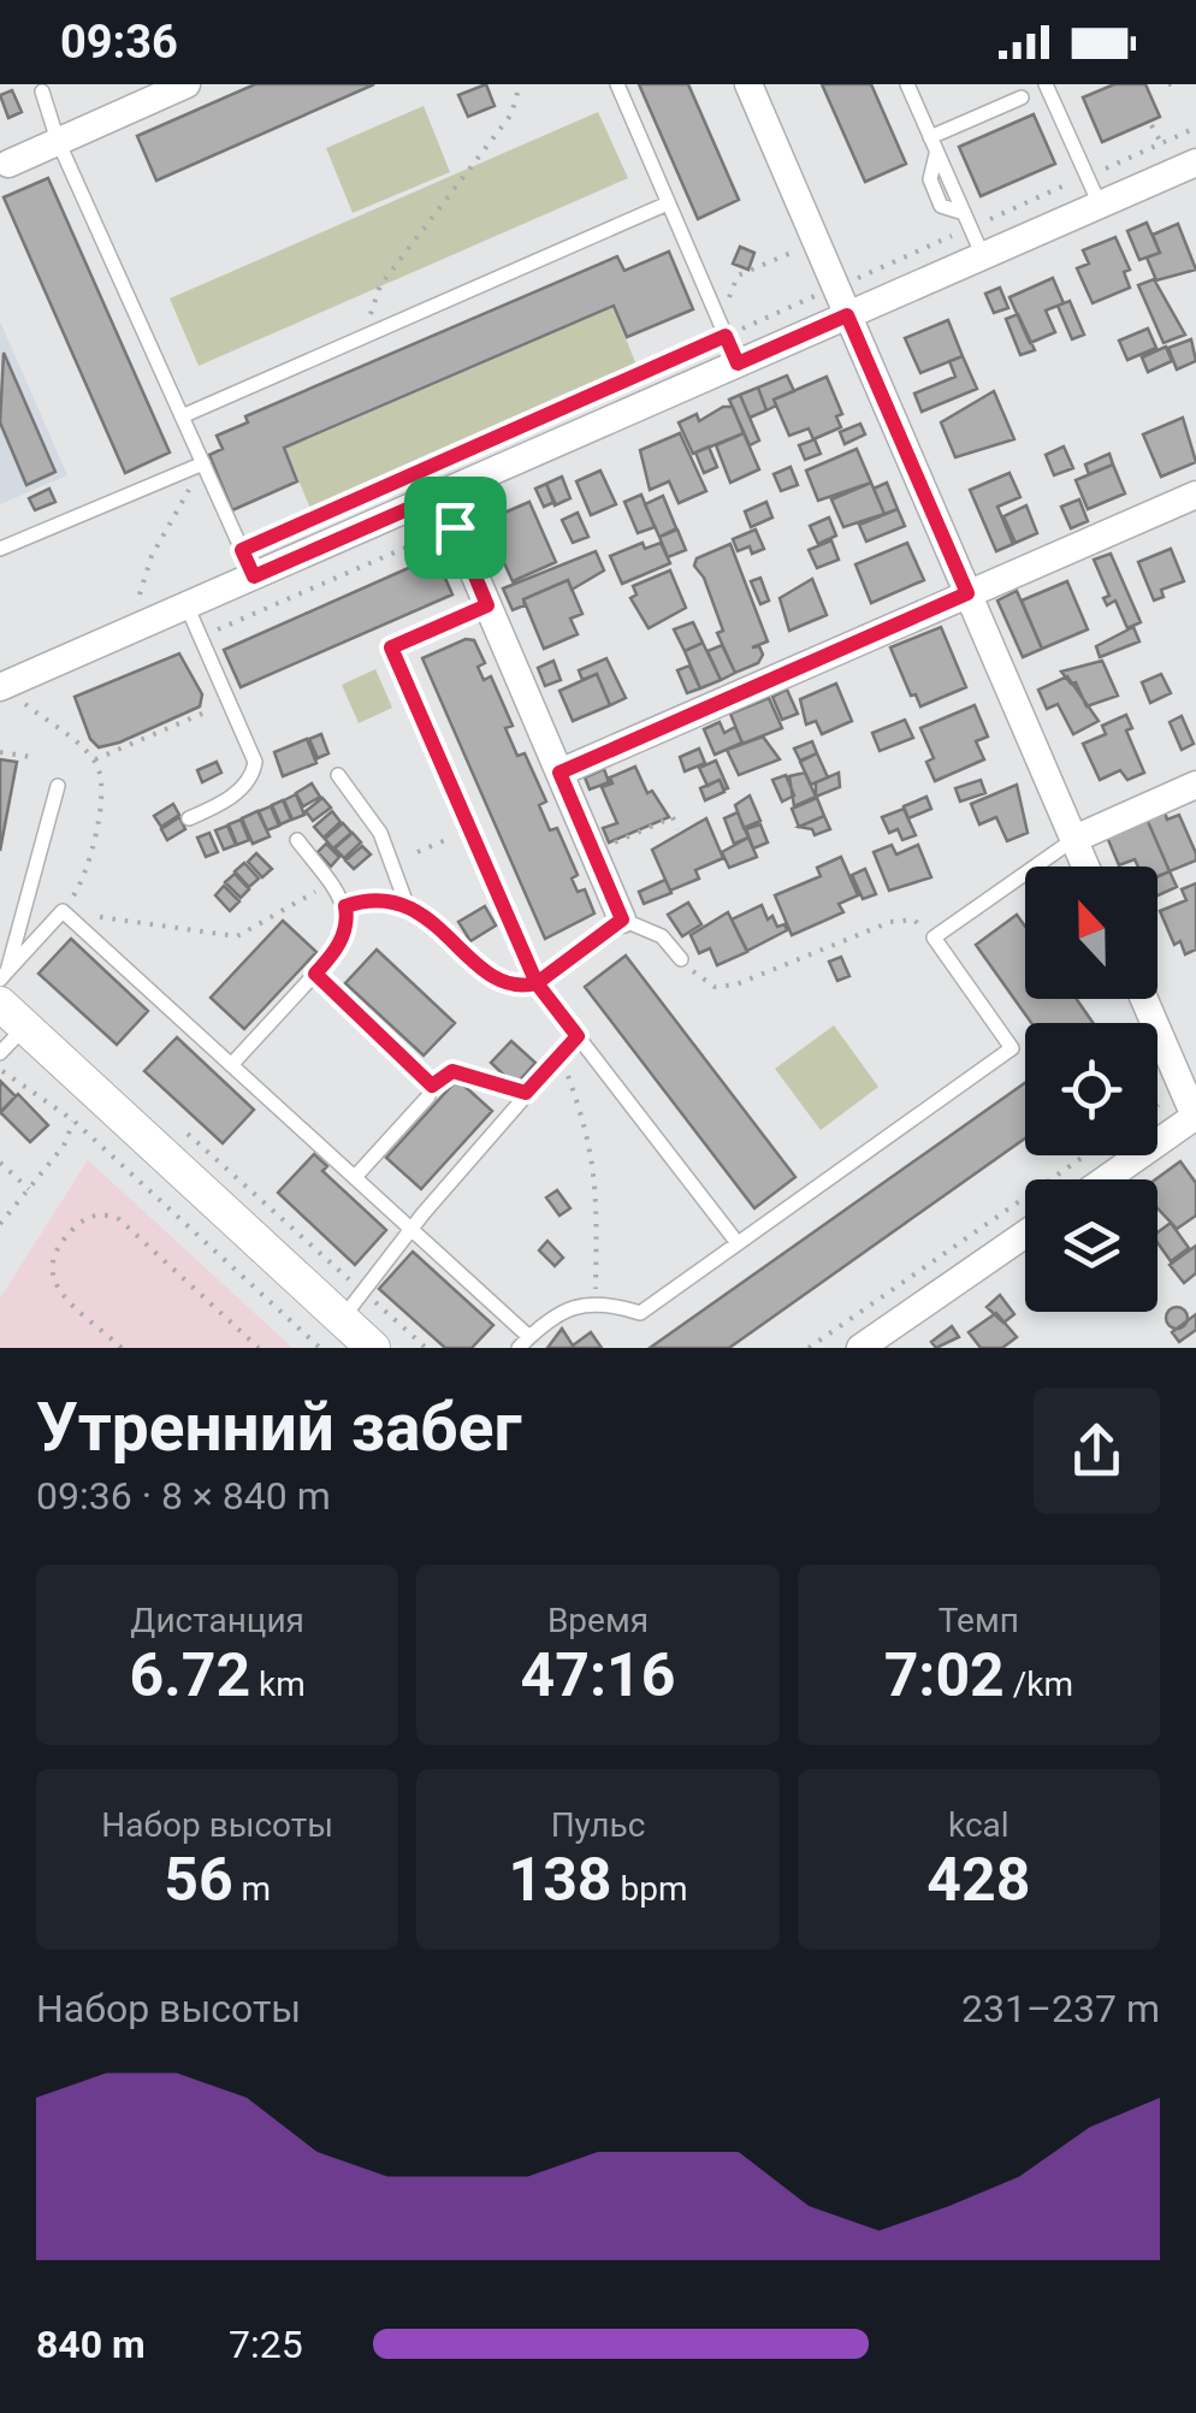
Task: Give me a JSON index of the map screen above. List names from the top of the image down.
{
  "north": "top",
  "page": {
    "status": "09:36",
    "heading": ["Утренний забег", "09:36 · 8 × 840 m"],
    "stats": [
      ["Дистанция", "6.72 km"],
      ["Время", "47:16"],
      ["Темп", "7:02 /km"],
      ["Набор высоты", "56 m"],
      ["Пульс", "138 bpm"],
      ["kcal", "428"]
    ],
    "chart": ["Набор высоты", "231–237 m"],
    "list": [
      {
        "name": "840 m",
        "note": "7:25"
      }
    ]
  }
}
